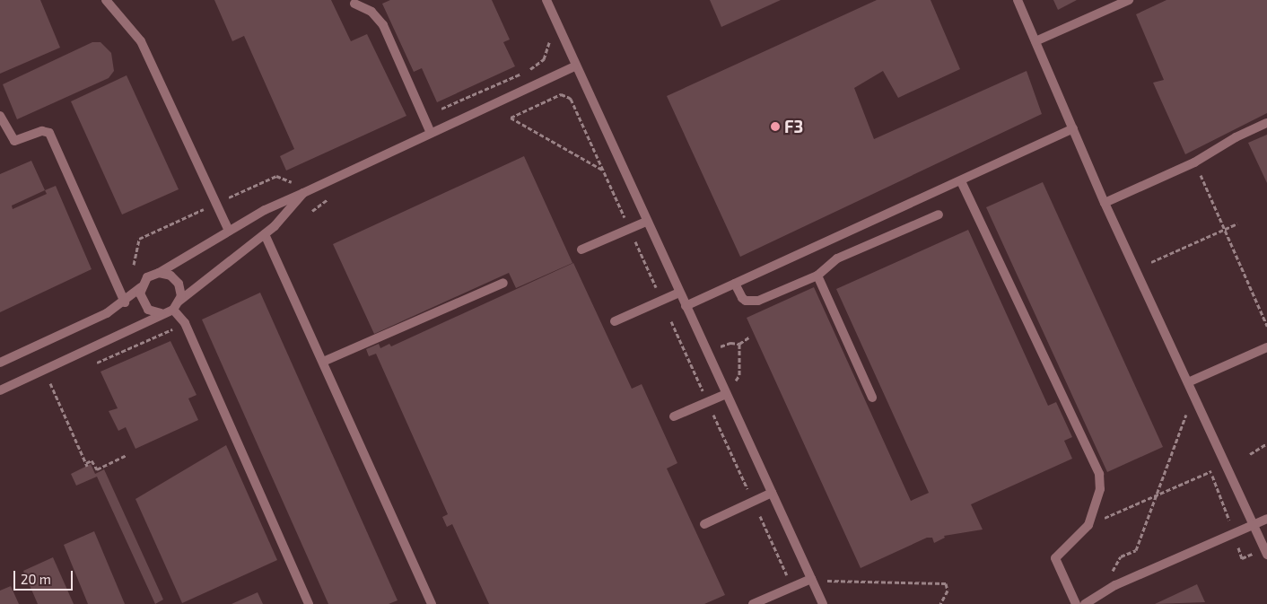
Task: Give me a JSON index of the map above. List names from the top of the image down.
{
  "places": ["F3"],
  "scale_bar": "20 m"
}
